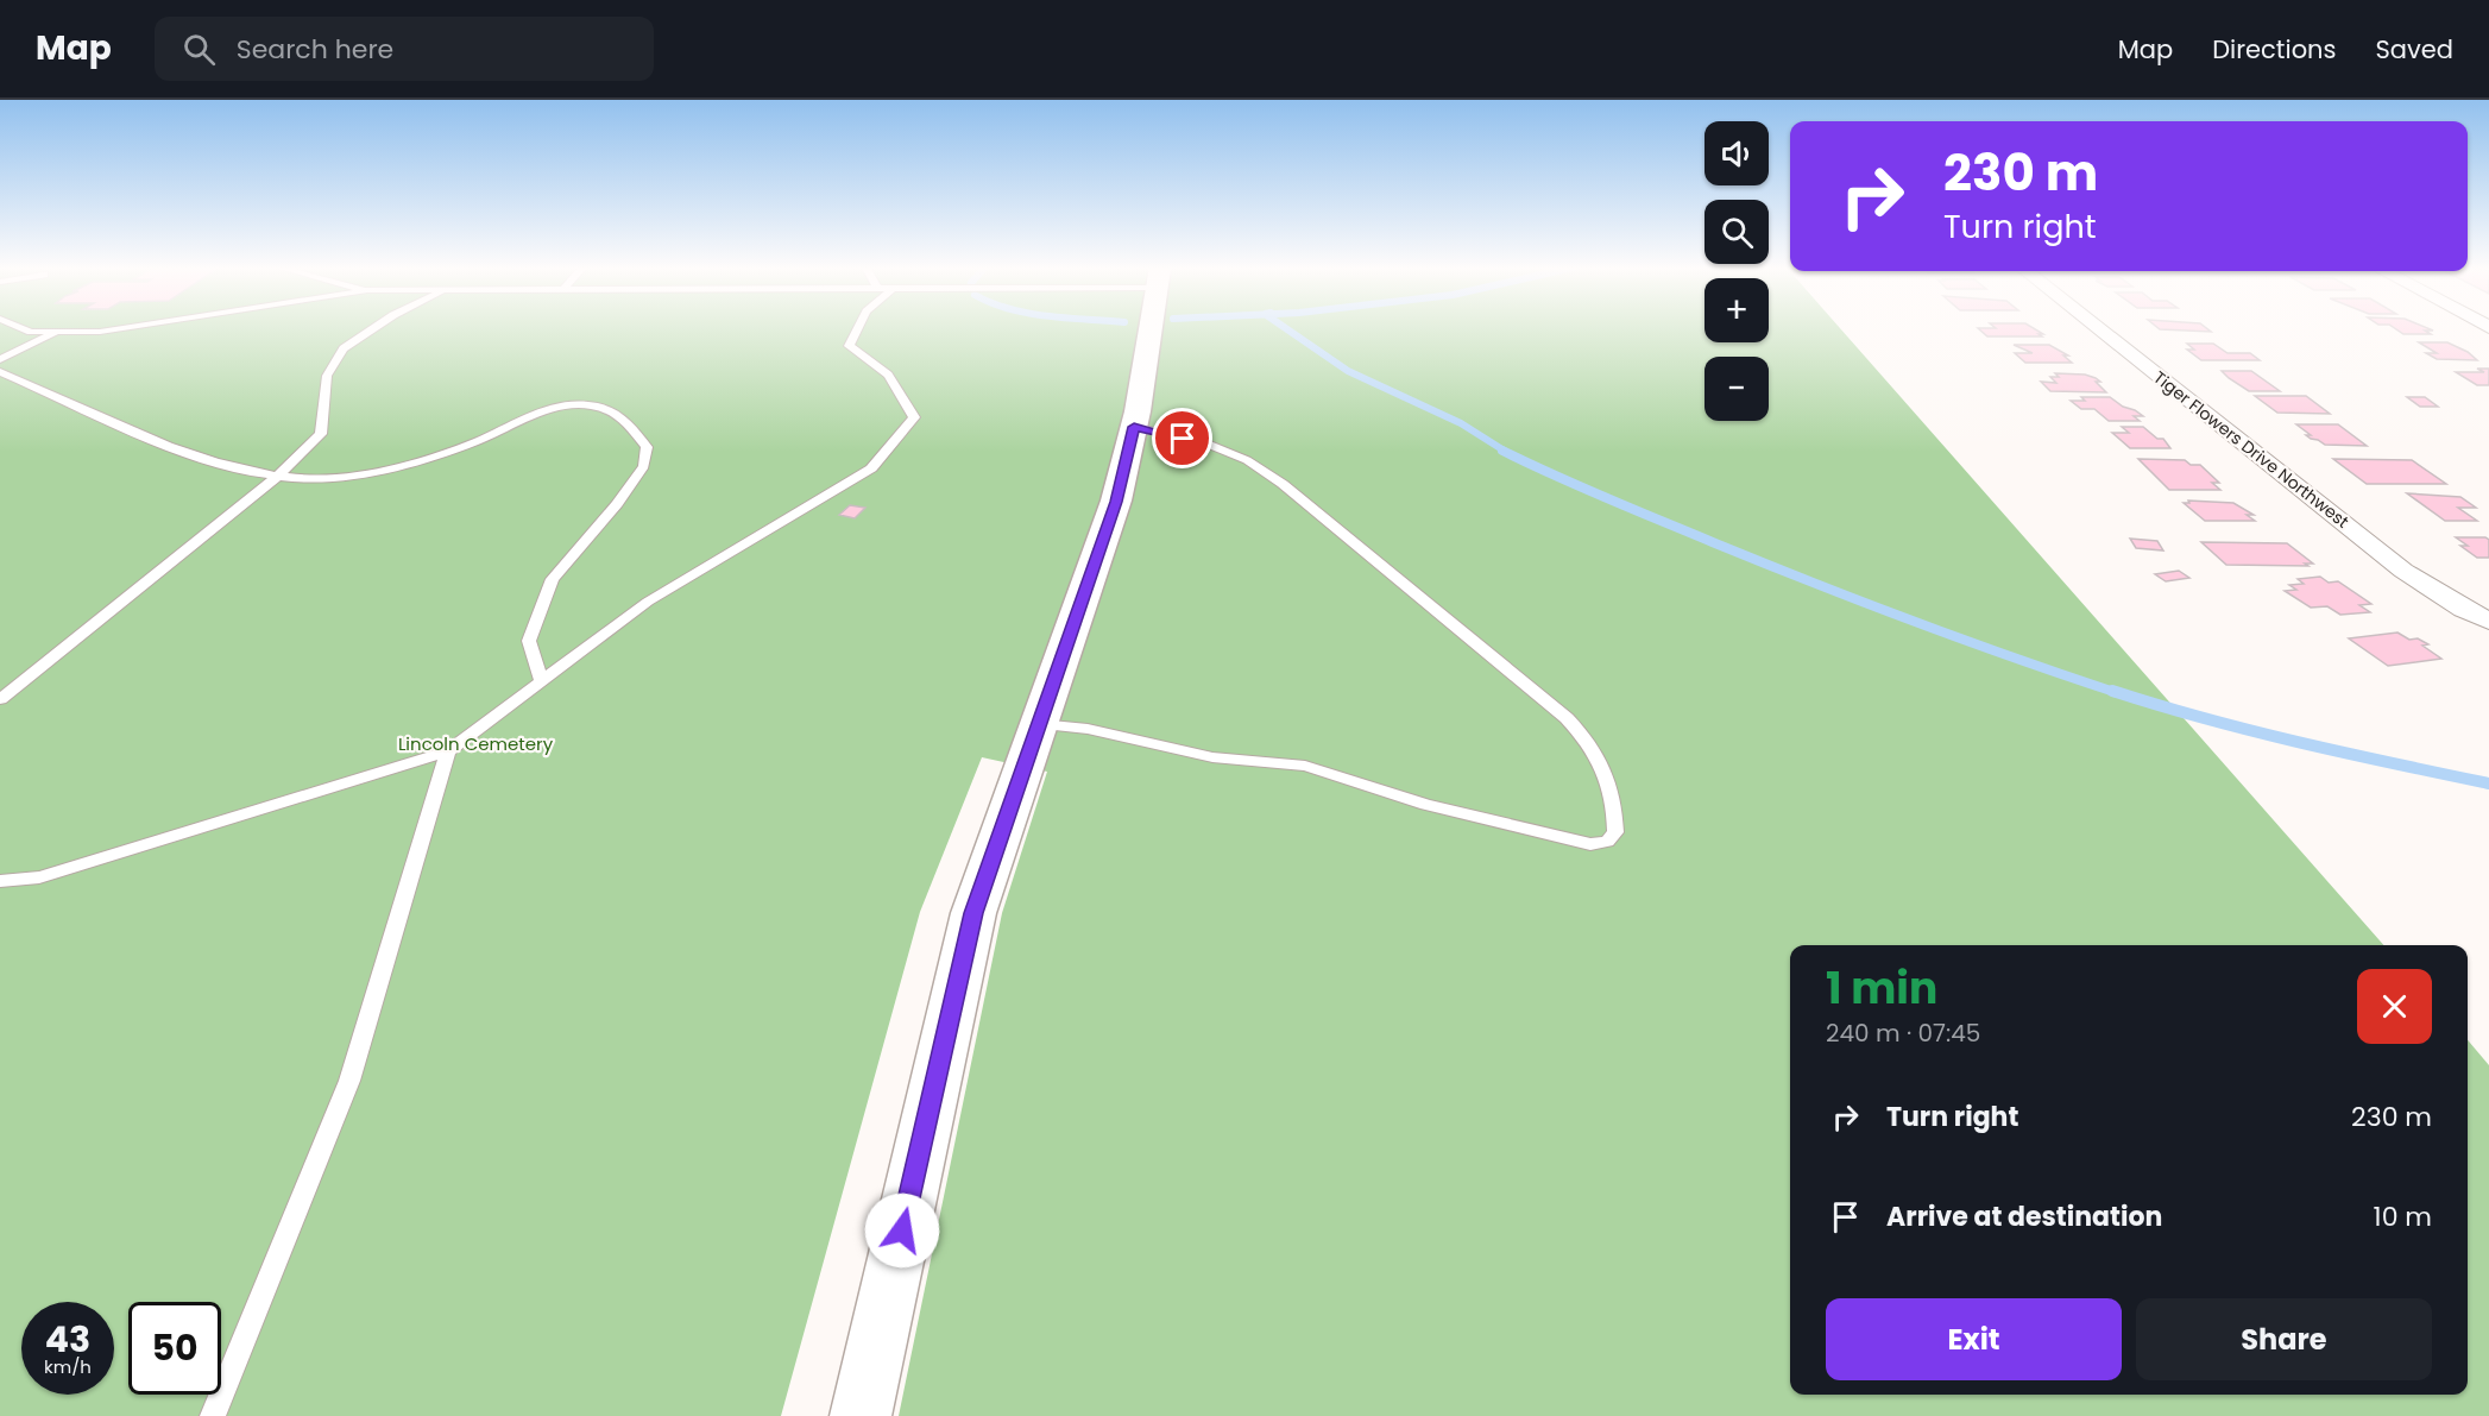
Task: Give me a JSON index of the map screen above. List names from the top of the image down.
{
  "streets": {
    "street": ["Tiger Flowers Drive Northwest"]
  },
  "parks": ["Lincoln Cemetery"],
  "page": {
    "header": "Map",
    "search": "Search here",
    "nav": ["Map", "Directions", "Saved"],
    "map_buttons": ["+", "−"],
    "turn": ["230 m", "Turn right"],
    "heading": ["1 min", "240 m · 07:45"],
    "list": [
      {
        "name": "Turn right",
        "value": "230 m"
      },
      {
        "name": "Arrive at destination",
        "value": "10 m"
      }
    ],
    "buttons": ["Exit", "Share"],
    "speed": "43 km/h",
    "limit": "50"
  }
}
